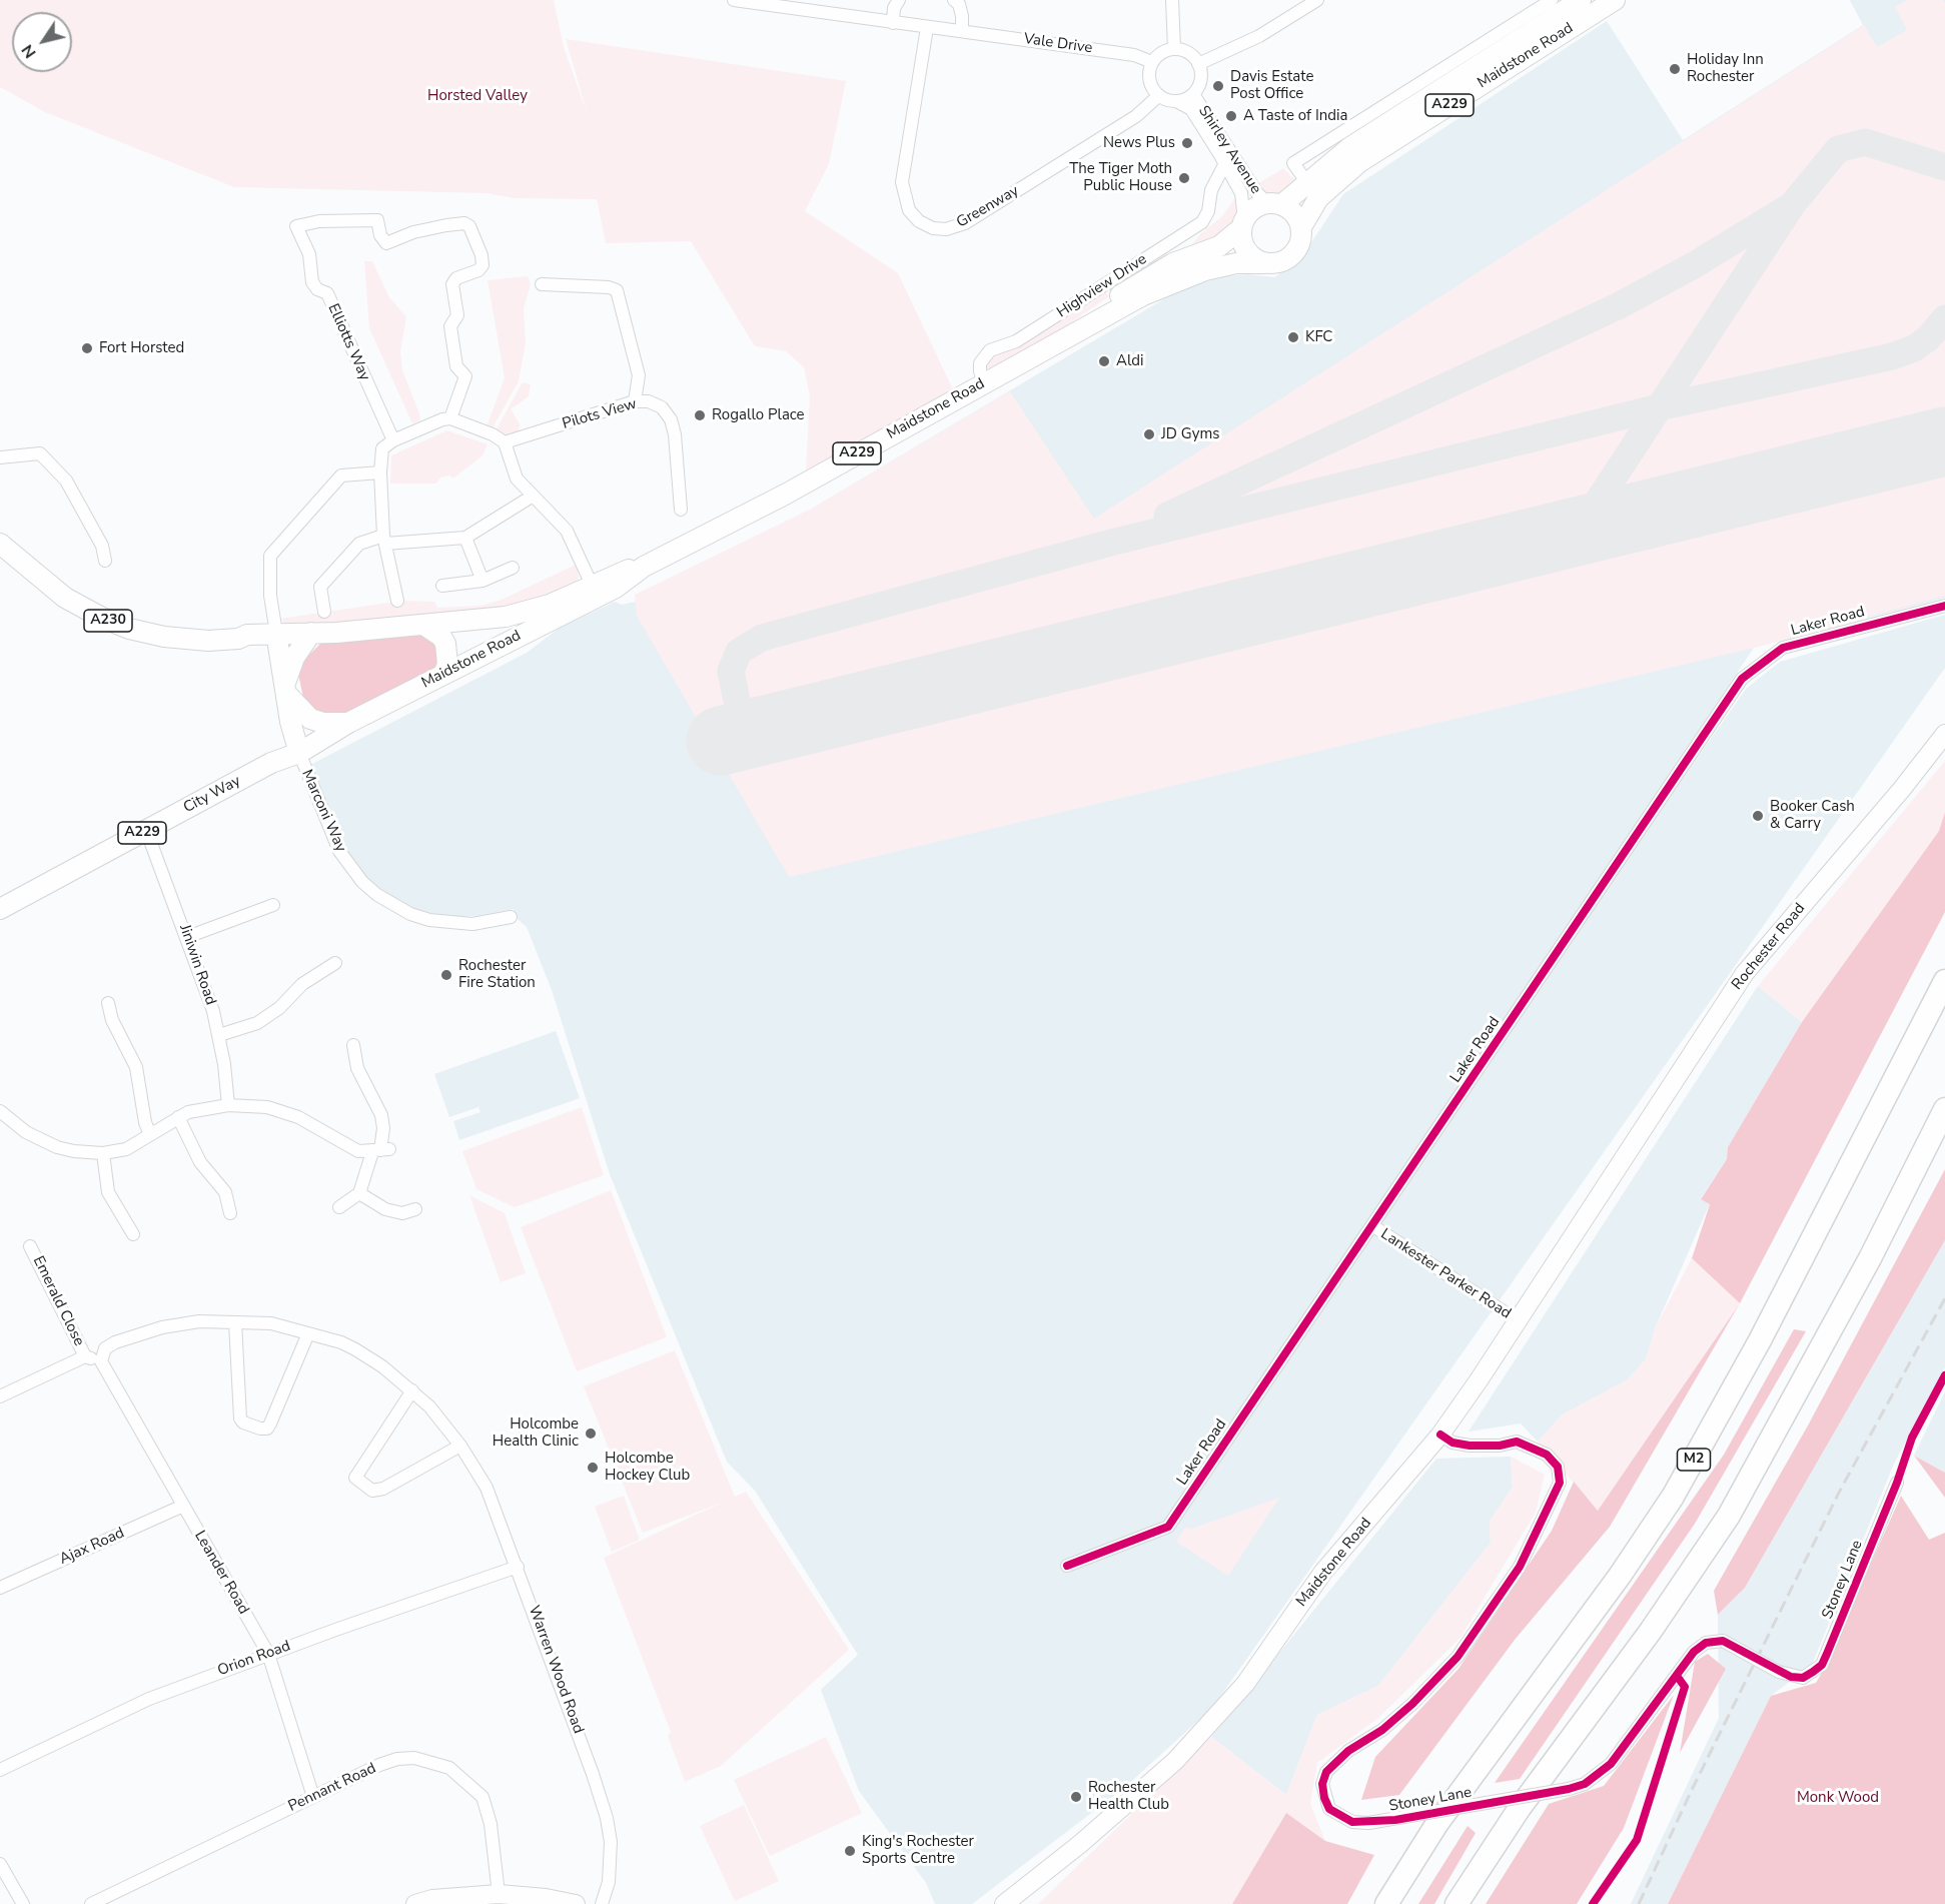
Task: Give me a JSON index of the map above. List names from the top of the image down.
{
  "streets": {
    "highway": ["M2"],
    "main road": [
      "Maidstone Road",
      "A229",
      "A230",
      "City Way",
      "Rochester Road"
    ],
    "street": [
      "Vale Drive",
      "Shirley Avenue",
      "Greenway",
      "Highview Drive",
      "Elliotts Way",
      "Pilots View",
      "Laker Road",
      "Marconi Way",
      "Jiniwin Road",
      "Lankester Parker Road",
      "Emerald Close",
      "Ajax Road",
      "Leander Road",
      "Stoney Lane",
      "Orion Road",
      "Warren Wood Road",
      "Pennant Road"
    ]
  },
  "crossings": [
    ["Vale Drive", "Shirley Avenue"],
    ["Vale Drive", "Greenway"],
    ["Maidstone Road", "A229"],
    ["Maidstone Road", "Shirley Avenue"],
    ["Maidstone Road", "Highview Drive"],
    ["Maidstone Road", "A230"],
    ["Maidstone Road", "City Way"],
    ["Maidstone Road", "Marconi Way"],
    ["Maidstone Road", "Rochester Road"],
    ["Maidstone Road", "Lankester Parker Road"],
    ["Maidstone Road", "Stoney Lane"],
    ["A229", "Shirley Avenue"],
    ["Shirley Avenue", "Greenway"],
    ["Shirley Avenue", "Highview Drive"],
    ["Laker Road", "Lankester Parker Road"],
    ["City Way", "Marconi Way"],
    ["City Way", "Jiniwin Road"],
    ["Ajax Road", "Leander Road"],
    ["Leander Road", "Orion Road"],
    ["Leander Road", "Warren Wood Road"],
    ["Leander Road", "Pennant Road"],
    ["Orion Road", "Warren Wood Road"]
  ],
  "parks": ["Horsted Valley", "Monk Wood"],
  "places": [
    "Holiday Inn Rochester",
    "Davis Estate Post Office",
    "A Taste of India",
    "News Plus",
    "The Tiger Moth Public House",
    "KFC",
    "Fort Horsted",
    "Aldi",
    "Rogallo Place",
    "JD Gyms",
    "Booker Cash & Carry",
    "Rochester Fire Station",
    "Holcombe Health Clinic",
    "Holcombe Hockey Club",
    "Rochester Health Club",
    "King's Rochester Sports Centre"
  ],
  "north": "bottom left"
}
